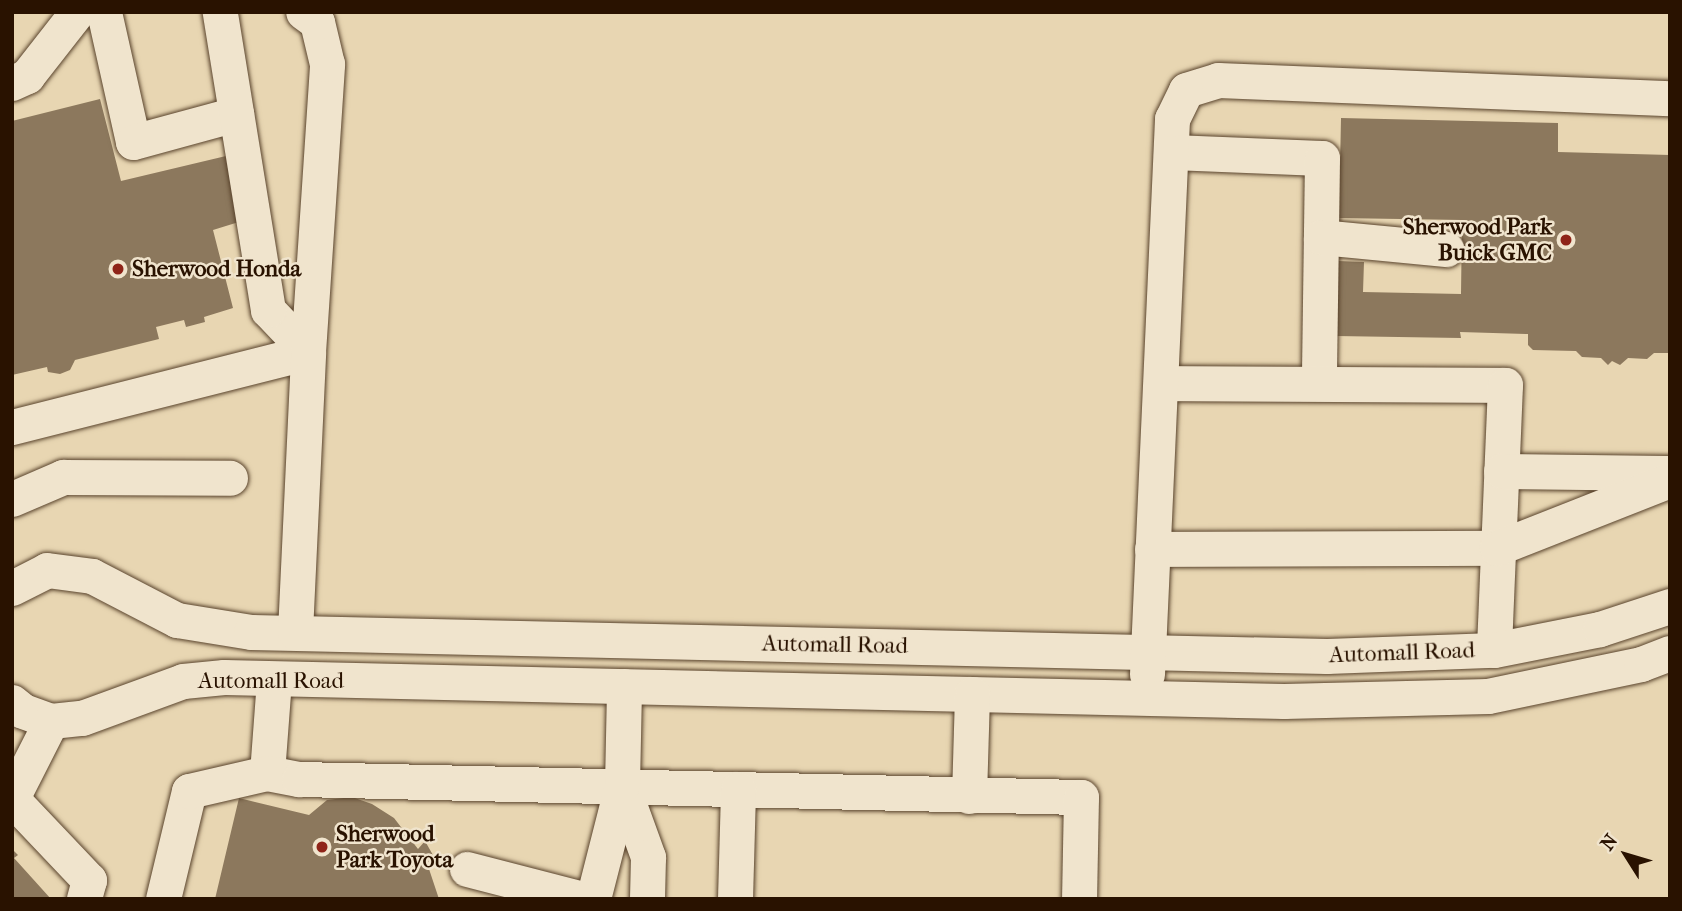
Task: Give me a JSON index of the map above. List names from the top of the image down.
{
  "streets": {
    "street": ["Automall Road"]
  },
  "places": ["Sherwood Park Buick GMC", "Sherwood Honda", "Sherwood Park Toyota"],
  "north": "top left"
}
